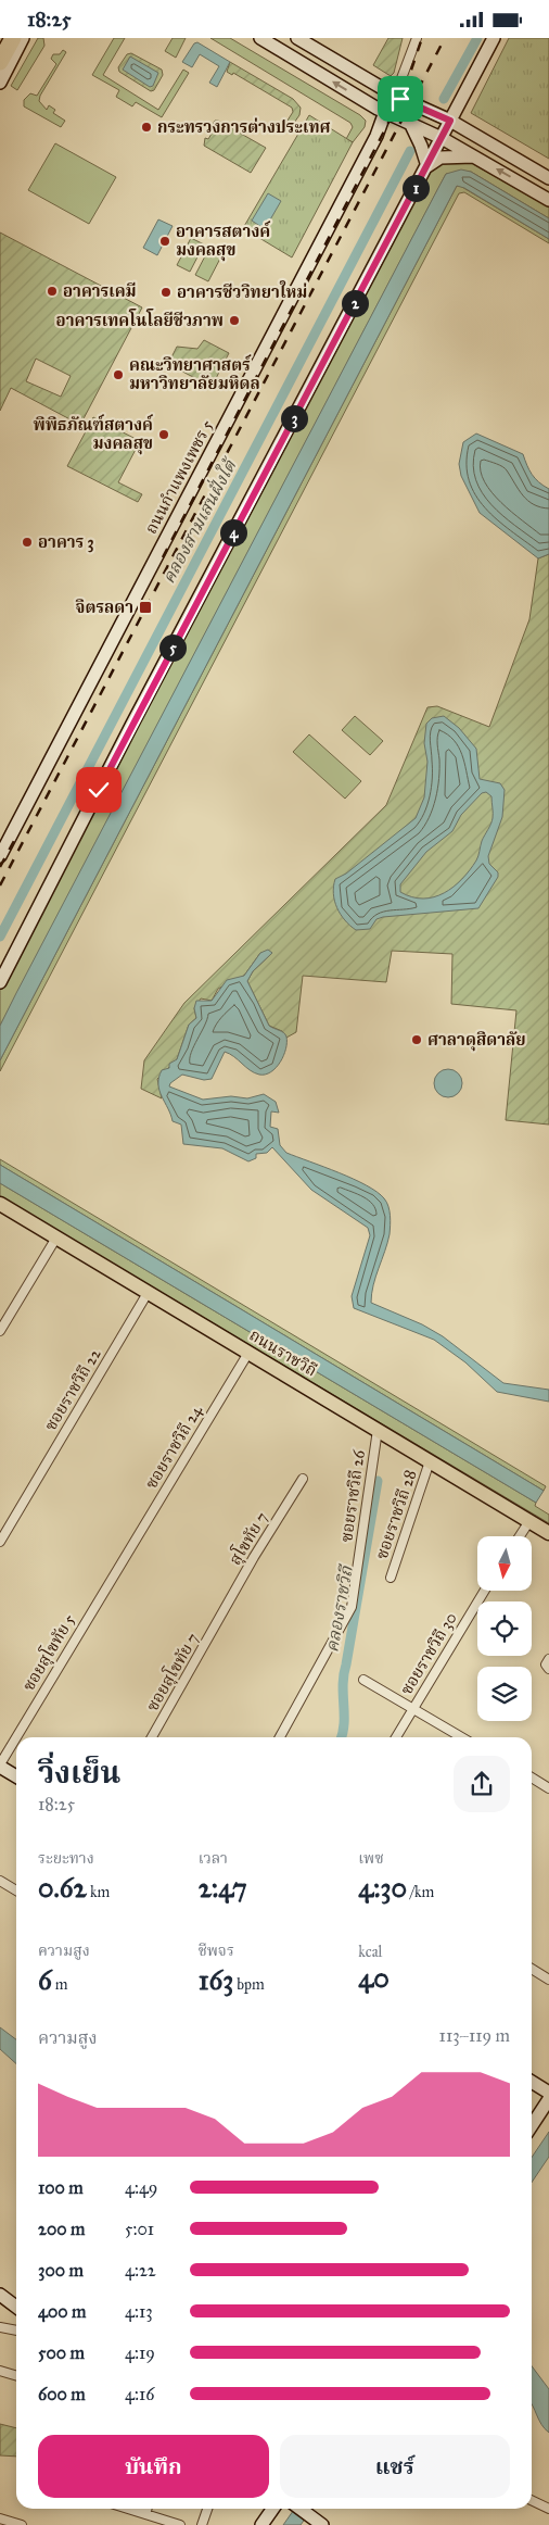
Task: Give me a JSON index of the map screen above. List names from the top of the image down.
{
  "streets": {
    "main road": ["ถนนราชวิถี"],
    "street": [
      "ถนนกำแพงเพชร 5",
      "ซอยราชวิถี 22",
      "ซอยราชวิถี 24",
      "ซอยราชวิถี 26",
      "ซอยราชวิถี 28",
      "สุโขทัย 7",
      "ซอยสุโขทัย 5",
      "ซอยราชวิถี 30",
      "ซอยสุโขทัย 7"
    ]
  },
  "crossings": [
    ["ถนนราชวิถี", "ซอยราชวิถี 22"],
    ["ถนนราชวิถี", "ซอยราชวิถี 24"],
    ["ถนนราชวิถี", "ซอยราชวิถี 26"],
    ["ถนนราชวิถี", "ซอยราชวิถี 28"],
    ["ซอยราชวิถี 24", "ซอยสุโขทัย 5"],
    ["สุโขทัย 7", "ซอยสุโขทัย 7"]
  ],
  "water": ["คลองสามเสนฝั่งใต้", "คลองราชวิถี"],
  "places": {
    "other": [
      "กระทรวงการต่างประเทศ",
      "อาคารสตางค์ มงคลสุข",
      "อาคารเคมี",
      "อาคารชีววิทยาใหม่",
      "อาคารเทคโนโลยีชีวภาพ",
      "คณะวิทยาศาสตร์ มหาวิทยาลัยมหิดล",
      "พิพิธภัณฑ์สตางค์ มงคลสุข",
      "อาคาร 3",
      "ศาลาดุสิดาลัย"
    ],
    "transit": ["จิตรลดา"]
  },
  "north": "bottom",
  "page": {
    "status": "18:25",
    "pins": [
      "1",
      "2",
      "3",
      "4",
      "5"
    ],
    "heading": ["วิ่งเย็น", "18:25"],
    "stats": [
      ["ระยะทาง", "0.62 km"],
      ["เวลา", "2:47"],
      ["เพซ", "4:30 /km"],
      ["ความสูง", "6 m"],
      ["ชีพจร", "163 bpm"],
      ["kcal", "40"]
    ],
    "chart": ["ความสูง", "113–119 m"],
    "list": [
      {
        "name": "100 m",
        "note": "4:49"
      },
      {
        "name": "200 m",
        "note": "5:01"
      },
      {
        "name": "300 m",
        "note": "4:22"
      },
      {
        "name": "400 m",
        "note": "4:13"
      },
      {
        "name": "500 m",
        "note": "4:19"
      },
      {
        "name": "600 m",
        "note": "4:16"
      }
    ],
    "buttons": ["บันทึก", "แชร์"]
  }
}
